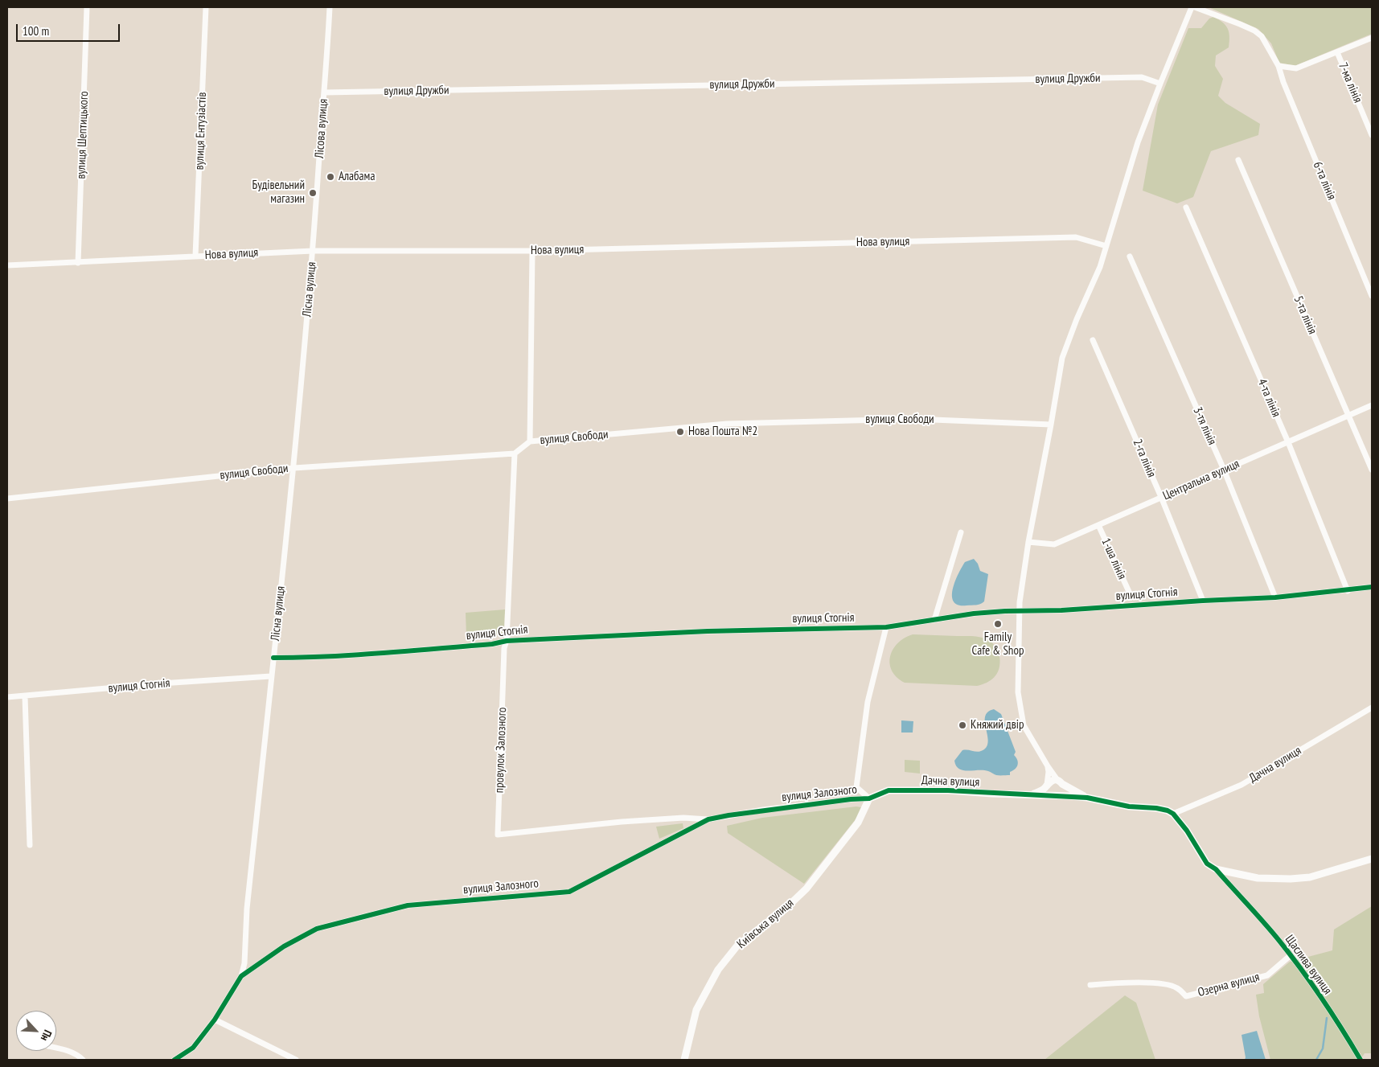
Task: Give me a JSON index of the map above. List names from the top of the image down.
{
  "streets": {
    "street": [
      "вулиця Дружби",
      "7-ма лінія",
      "Лісова вулиця",
      "вулиця Ентузіастів",
      "вулиця Шептицького",
      "6-та лінія",
      "Нова вулиця",
      "Лісна вулиця",
      "5-та лінія",
      "4-та лінія",
      "вулиця Свободи",
      "3-тя лінія",
      "2-га лінія",
      "Центральна вулиця",
      "1-ша лінія",
      "вулиця Стогнія",
      "провулок Залозного",
      "Дачна вулиця",
      "вулиця Залозного",
      "Київська вулиця",
      "Щаслива вулиця",
      "Озерна вулиця"
    ]
  },
  "crossings": [
    ["вулиця Дружби", "Лісова вулиця"],
    ["Лісова вулиця", "Нова вулиця"],
    ["Лісова вулиця", "Лісна вулиця"],
    ["вулиця Ентузіастів", "Нова вулиця"],
    ["вулиця Шептицького", "Нова вулиця"],
    ["Нова вулиця", "Лісна вулиця"],
    ["Лісна вулиця", "вулиця Свободи"],
    ["Лісна вулиця", "вулиця Стогнія"],
    ["Лісна вулиця", "вулиця Залозного"],
    ["5-та лінія", "Центральна вулиця"],
    ["4-та лінія", "Центральна вулиця"],
    ["4-та лінія", "вулиця Стогнія"],
    ["вулиця Свободи", "провулок Залозного"],
    ["3-тя лінія", "Центральна вулиця"],
    ["3-тя лінія", "вулиця Стогнія"],
    ["2-га лінія", "Центральна вулиця"],
    ["2-га лінія", "вулиця Стогнія"],
    ["Центральна вулиця", "1-ша лінія"],
    ["вулиця Стогнія", "провулок Залозного"],
    ["провулок Залозного", "вулиця Залозного"],
    ["Дачна вулиця", "вулиця Залозного"],
    ["Дачна вулиця", "Київська вулиця"],
    ["вулиця Залозного", "Київська вулиця"],
    ["Щаслива вулиця", "Озерна вулиця"]
  ],
  "places": [
    "Алабама",
    "Будівельний магазин",
    "Нова Пошта №2",
    "Family Cafe & Shop",
    "Княжий двір"
  ],
  "scale_bar": "100 m",
  "north": "bottom right"
}
